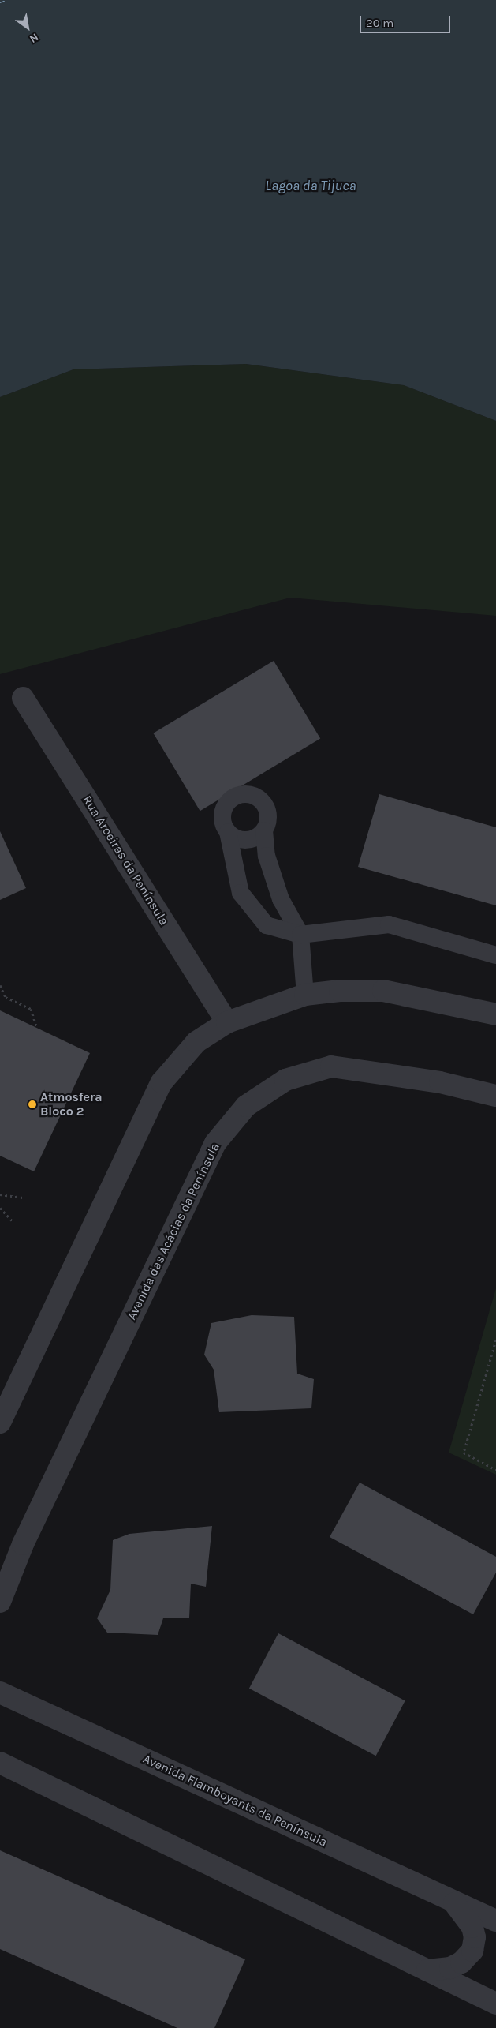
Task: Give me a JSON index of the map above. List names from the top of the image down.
{
  "streets": {
    "street": ["Rua Aroeiras da Península", "Avenida das Acácias da Península", "Avenida Flamboyants da Península"]
  },
  "water": ["Lagoa da Tijuca"],
  "places": ["Atmosfera Bloco 2"],
  "scale_bar": "20 m",
  "north": "bottom right"
}
